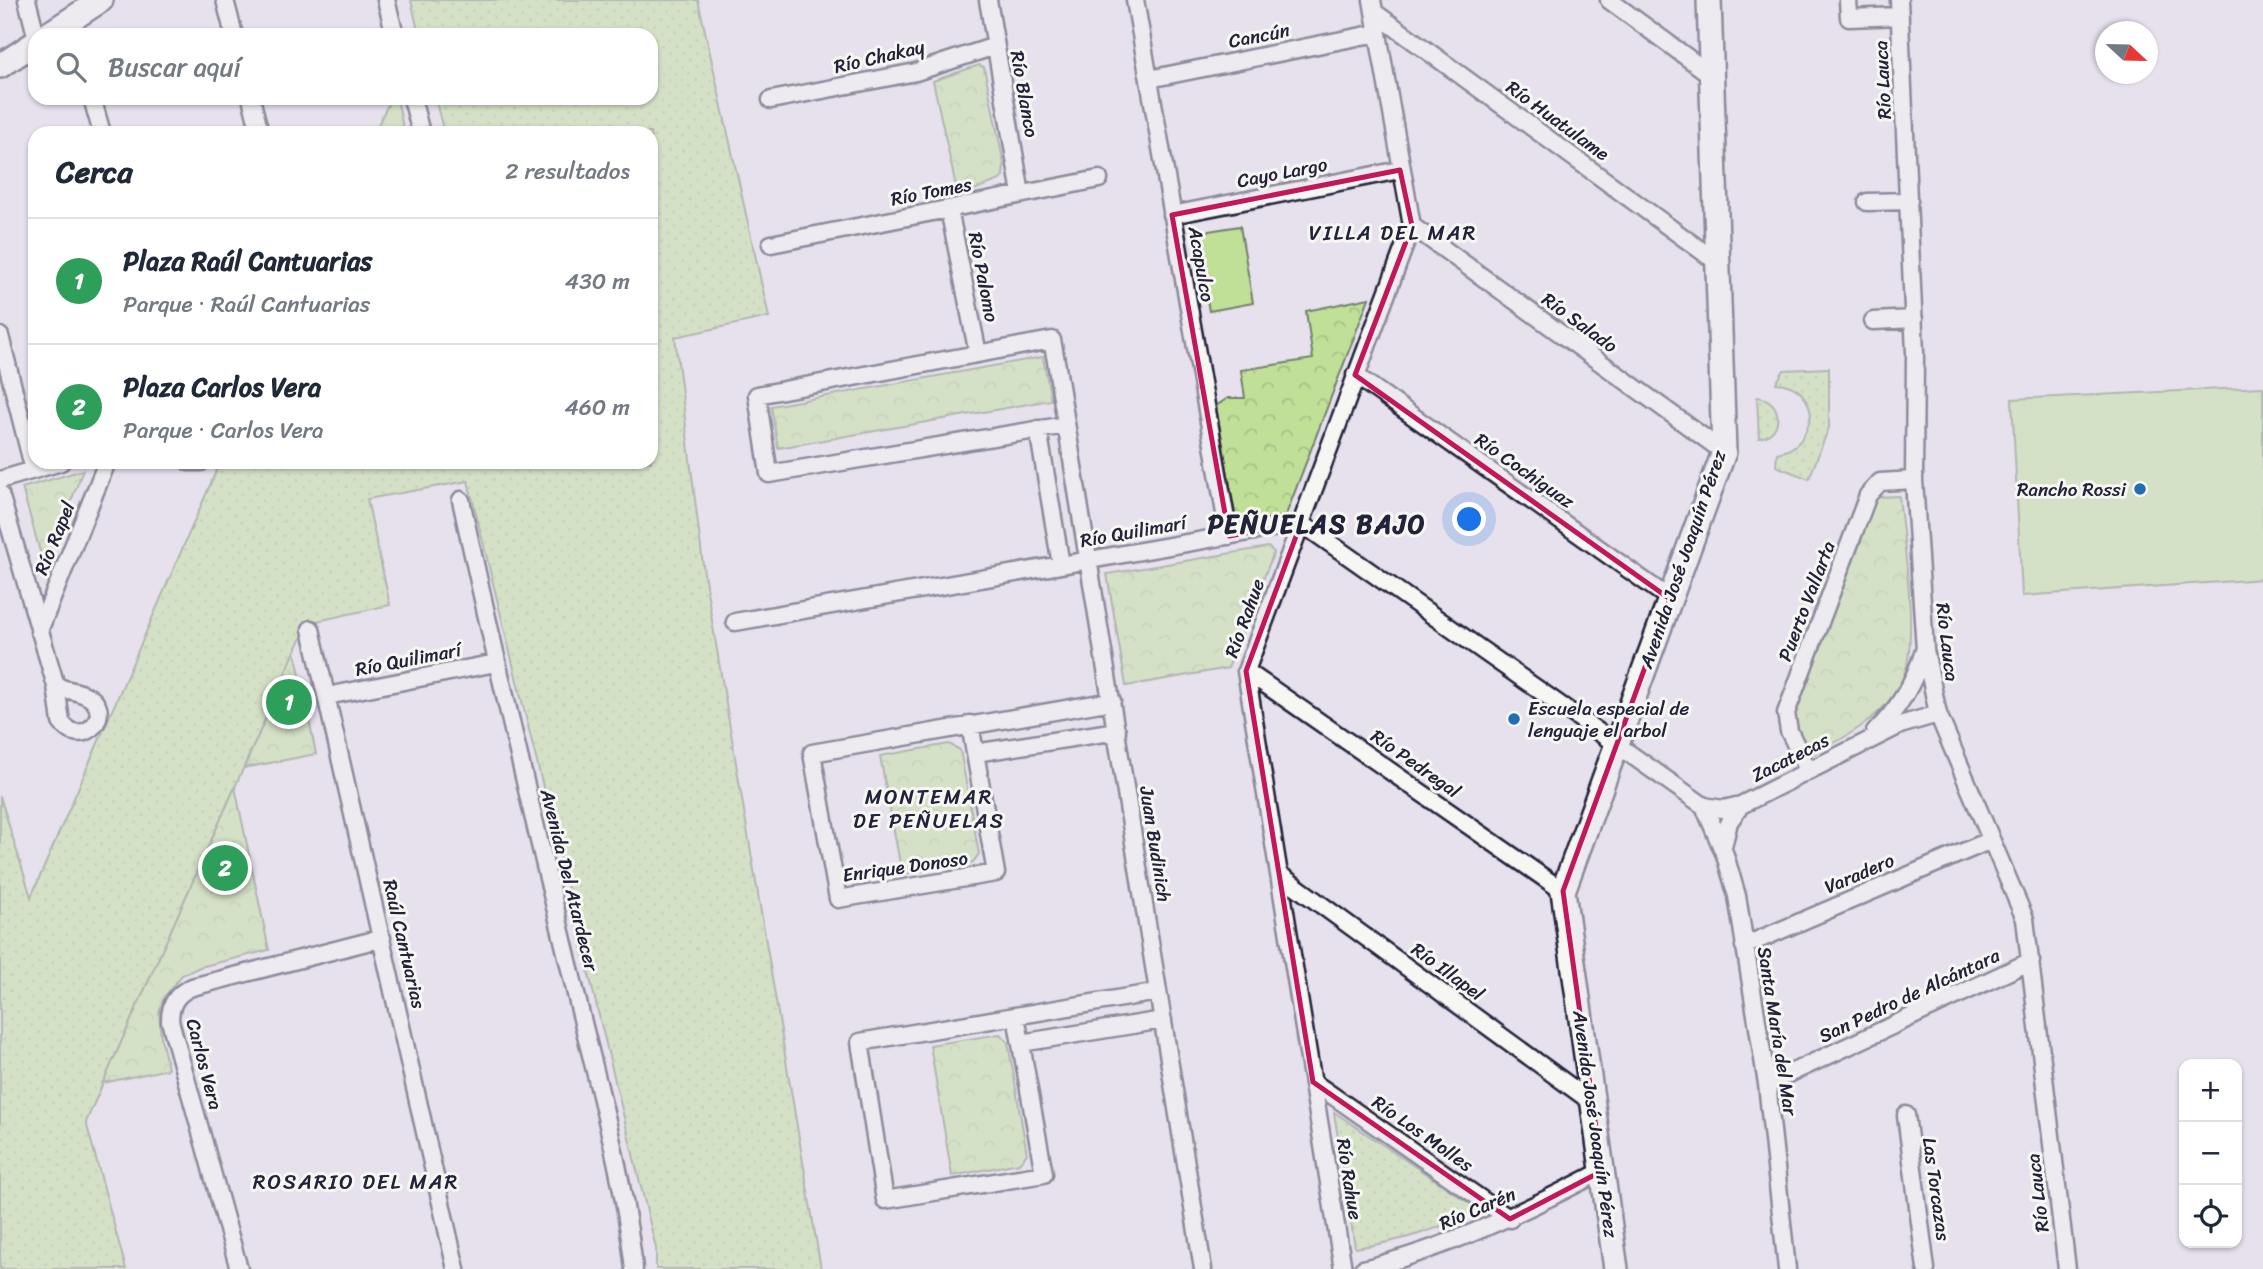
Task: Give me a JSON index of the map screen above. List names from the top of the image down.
{
  "streets": {
    "main road": ["Avenida José Joaquín Pérez"],
    "street": [
      "Cancún",
      "Río Chakay",
      "Río Lauca",
      "Río Blanco",
      "Río Huatulame",
      "Cayo Largo",
      "Río Tomes",
      "Acapulco",
      "Río Palomo",
      "Río Salado",
      "Río Cochiguaz",
      "Río Quilimarí",
      "Río Rapel",
      "Puerto Vallarta",
      "Río Rahue",
      "Zacatecas",
      "Río Pedregal",
      "Juan Budinich",
      "Enrique Donoso",
      "Varadero",
      "Avenida Del Atardecer",
      "Raúl Cantuarias",
      "Río Illapel",
      "San Pedro de Alcántara",
      "Santa María del Mar",
      "Carlos Vera",
      "Río Los Molles",
      "Las Torcazas",
      "Río Carén"
    ]
  },
  "crossings": [
    ["Cancún", "Acapulco"],
    ["Río Chakay", "Río Blanco"],
    ["Río Lauca", "Puerto Vallarta"],
    ["Río Lauca", "Zacatecas"],
    ["Río Lauca", "Varadero"],
    ["Río Lauca", "San Pedro de Alcántara"],
    ["Río Blanco", "Río Tomes"],
    ["Río Huatulame", "Avenida José Joaquín Pérez"],
    ["Cayo Largo", "Acapulco"],
    ["Río Tomes", "Río Palomo"],
    ["Acapulco", "Río Quilimarí"],
    ["Río Palomo", "Juan Budinich"],
    ["Río Salado", "Avenida José Joaquín Pérez"],
    ["Río Salado", "Río Rahue"],
    ["Río Cochiguaz", "Avenida José Joaquín Pérez"],
    ["Río Cochiguaz", "Río Rahue"],
    ["Río Quilimarí", "Río Rahue"],
    ["Río Quilimarí", "Juan Budinich"],
    ["Río Quilimarí", "Avenida Del Atardecer"],
    ["Río Quilimarí", "Raúl Cantuarias"],
    ["Avenida José Joaquín Pérez", "Río Pedregal"],
    ["Avenida José Joaquín Pérez", "Río Illapel"],
    ["Avenida José Joaquín Pérez", "Río Carén"],
    ["Puerto Vallarta", "Zacatecas"],
    ["Río Rahue", "Río Pedregal"],
    ["Río Rahue", "Río Illapel"],
    ["Río Rahue", "Río Los Molles"],
    ["Zacatecas", "Santa María del Mar"],
    ["Juan Budinich", "Enrique Donoso"],
    ["Varadero", "Santa María del Mar"],
    ["Raúl Cantuarias", "Carlos Vera"],
    ["San Pedro de Alcántara", "Santa María del Mar"],
    ["Río Los Molles", "Río Carén"]
  ],
  "districts": [
    "VILLA DEL MAR",
    "PEÑUELAS BAJO",
    "MONTEMAR DE PEÑUELAS",
    "ROSARIO DEL MAR"
  ],
  "places": ["Rancho Rossi", "Escuela especial de lenguaje el arbol"],
  "north": "right",
  "page": {
    "search": "Buscar aquí",
    "heading": ["Cerca", "2 resultados"],
    "list": [
      {
        "mark": "1",
        "name": "Plaza Raúl Cantuarias",
        "note": "Parque · Raúl Cantuarias",
        "value": "430 m"
      },
      {
        "mark": "2",
        "name": "Plaza Carlos Vera",
        "note": "Parque · Carlos Vera",
        "value": "460 m"
      }
    ],
    "pins": ["1", "2"],
    "map_buttons": ["+", "−"]
  }
}
